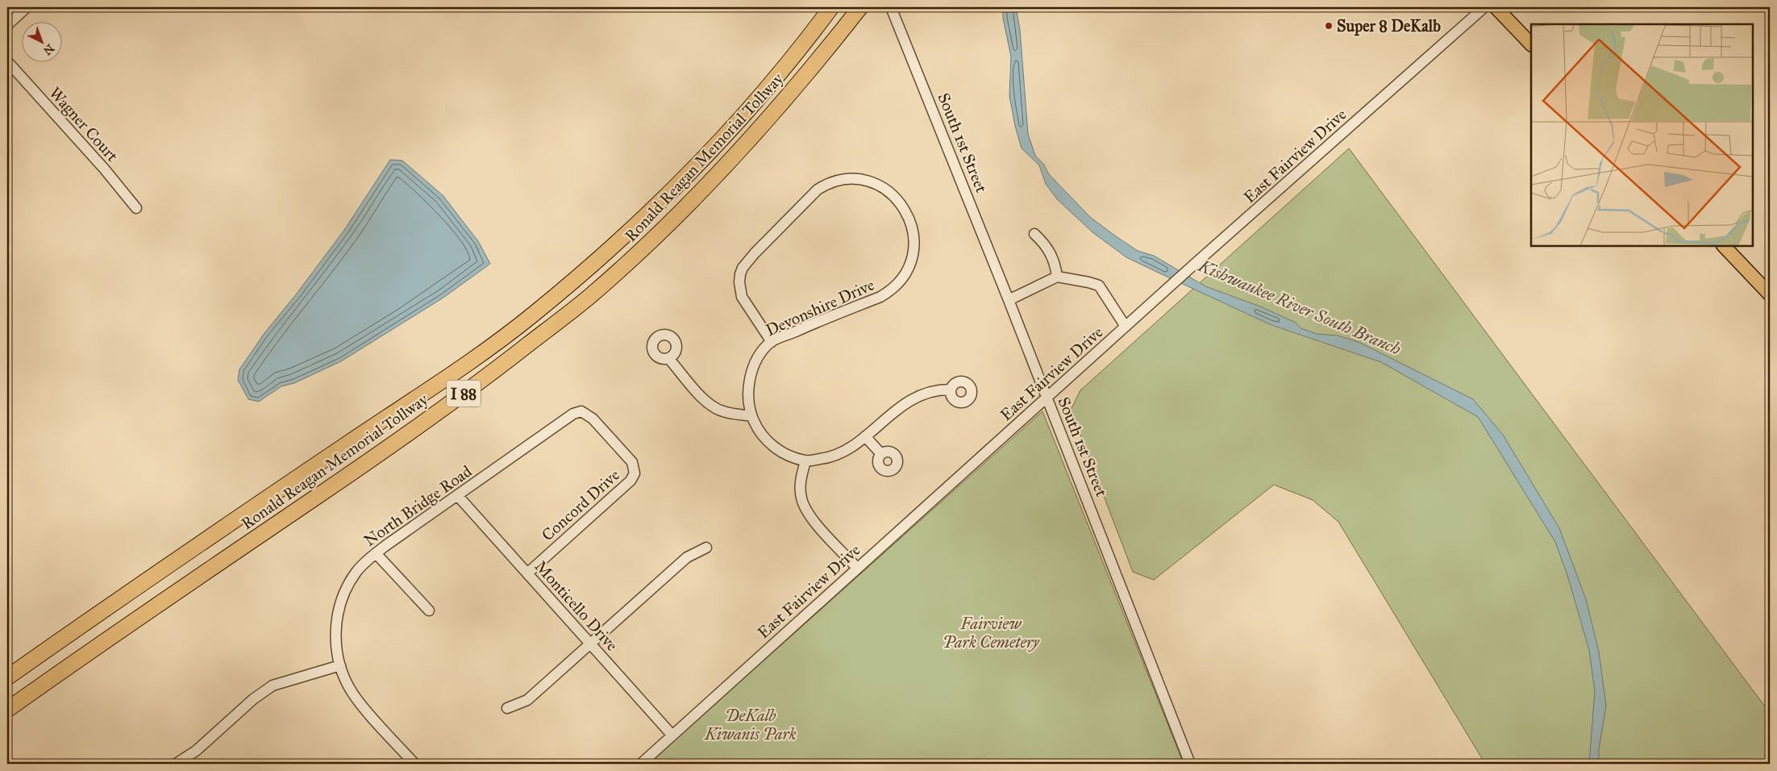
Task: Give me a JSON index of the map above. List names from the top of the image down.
{
  "streets": {
    "highway": ["Ronald Reagan Memorial Tollway", "I 88"],
    "street": [
      "Wagner Court",
      "South 1st Street",
      "East Fairview Drive",
      "Devonshire Drive",
      "Concord Drive",
      "North Bridge Road",
      "Monticello Drive"
    ]
  },
  "crossings": [
    ["South 1st Street", "East Fairview Drive"],
    ["East Fairview Drive", "Monticello Drive"],
    ["Concord Drive", "North Bridge Road"],
    ["Concord Drive", "Monticello Drive"],
    ["North Bridge Road", "Monticello Drive"]
  ],
  "water": ["Kishwaukee River South Branch"],
  "parks": ["Fairview Park Cemetery", "DeKalb Kiwanis Park"],
  "places": ["Super 8 DeKalb"],
  "north": "bottom right"
}
